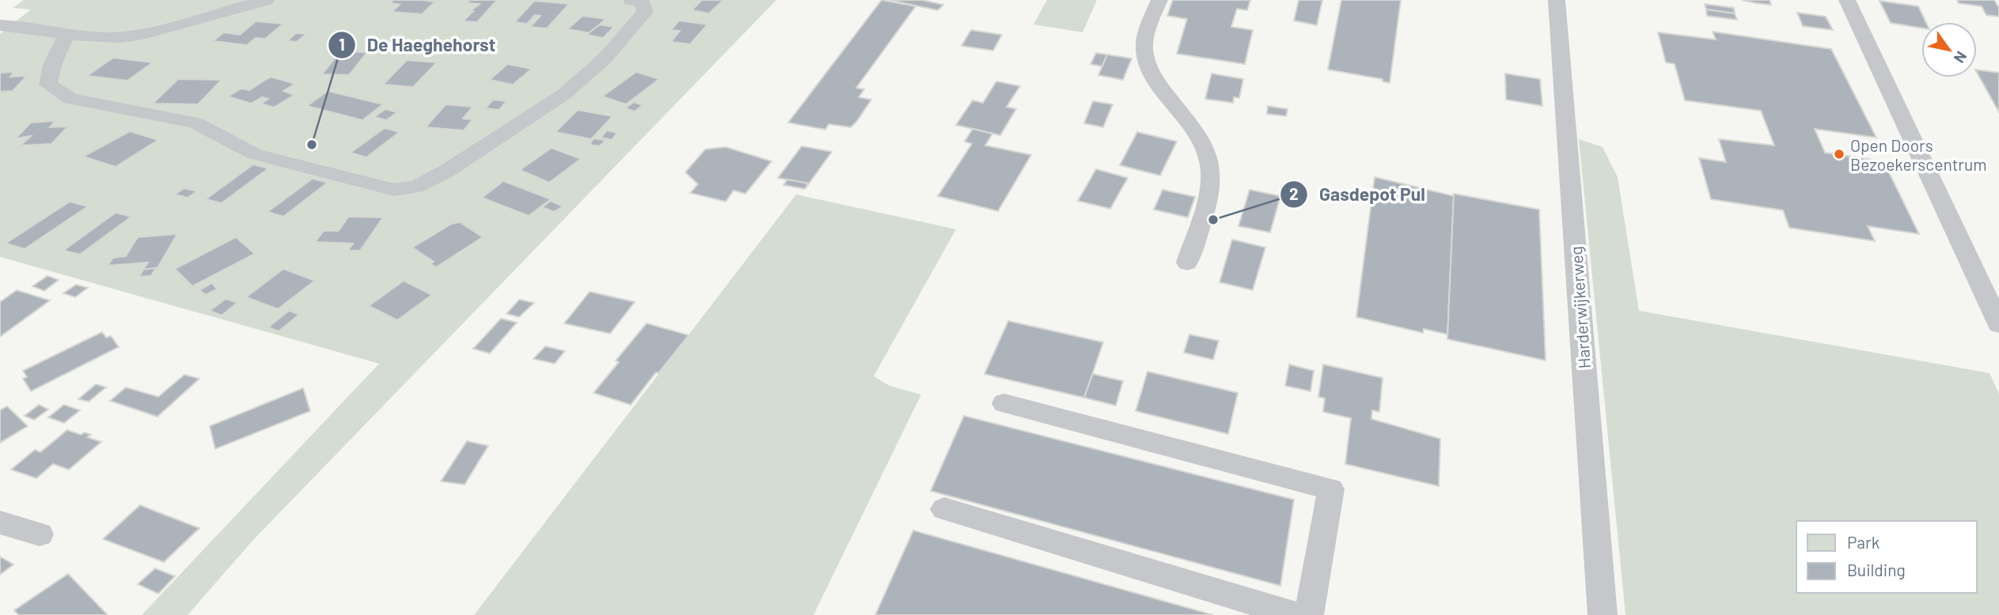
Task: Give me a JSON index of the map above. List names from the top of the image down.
{
  "streets": {
    "lane": ["Harderwijkerweg"]
  },
  "places": ["De Haeghehorst", "Open Doors Bezoekerscentrum", "Gasdepot Pul"],
  "legend": ["Park", "Building"],
  "north": "bottom right"
}
